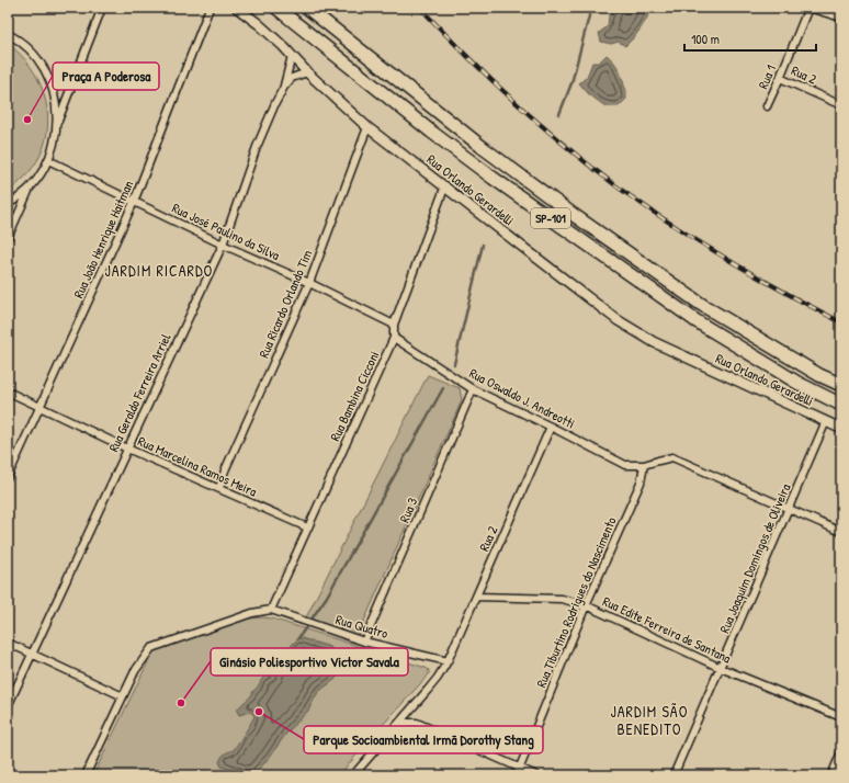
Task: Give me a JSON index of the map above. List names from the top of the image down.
{
  "streets": {
    "highway": ["SP-101"],
    "street": [
      "Rua 2",
      "Rua 1",
      "Rua Orlando Gerardelli",
      "Rua José Paulino da Silva",
      "Rua João Henrique Haitman",
      "Rua Ricardo Orlando Tim",
      "Rua Geraldo Ferreira Arriel",
      "Rua Bambina Cicconi",
      "Rua Oswaldo J. Andreotti",
      "Rua Marcelina Ramos Meira",
      "Rua 3",
      "Rua Joaquim Domingos de Oliveira",
      "Rua Tiburtino Rodrigues do Nascimento",
      "Rua Quatro",
      "Rua Edite Ferreira de Santana"
    ]
  },
  "crossings": [
    ["Rua 2", "Rua 1"],
    ["Rua 2", "Rua Oswaldo J. Andreotti"],
    ["Rua 2", "Rua Quatro"],
    ["Rua 2", "Rua Edite Ferreira de Santana"],
    ["Rua Orlando Gerardelli", "Rua Ricardo Orlando Tim"],
    ["Rua Orlando Gerardelli", "Rua Geraldo Ferreira Arriel"],
    ["Rua Orlando Gerardelli", "Rua Bambina Cicconi"],
    ["Rua Orlando Gerardelli", "Rua Joaquim Domingos de Oliveira"],
    ["Rua José Paulino da Silva", "Rua João Henrique Haitman"],
    ["Rua José Paulino da Silva", "Rua Ricardo Orlando Tim"],
    ["Rua José Paulino da Silva", "Rua Geraldo Ferreira Arriel"],
    ["Rua José Paulino da Silva", "Rua Bambina Cicconi"],
    ["Rua João Henrique Haitman", "Rua Marcelina Ramos Meira"],
    ["Rua Ricardo Orlando Tim", "Rua Marcelina Ramos Meira"],
    ["Rua Geraldo Ferreira Arriel", "Rua Marcelina Ramos Meira"],
    ["Rua Bambina Cicconi", "Rua Oswaldo J. Andreotti"],
    ["Rua Bambina Cicconi", "Rua Marcelina Ramos Meira"],
    ["Rua Bambina Cicconi", "Rua Quatro"],
    ["Rua Oswaldo J. Andreotti", "Rua 3"],
    ["Rua Oswaldo J. Andreotti", "Rua Tiburtino Rodrigues do Nascimento"],
    ["Rua 3", "Rua Quatro"],
    ["Rua Joaquim Domingos de Oliveira", "Rua Edite Ferreira de Santana"],
    ["Rua Tiburtino Rodrigues do Nascimento", "Rua Edite Ferreira de Santana"]
  ],
  "districts": ["JARDIM RICARDO", "JARDIM SÃO BENEDITO"],
  "places": ["Praça A Poderosa", "Ginásio Poliesportivo Victor Savala", "Parque Socioambiental Irmã Dorothy Stang"],
  "scale_bar": "100 m"
}
